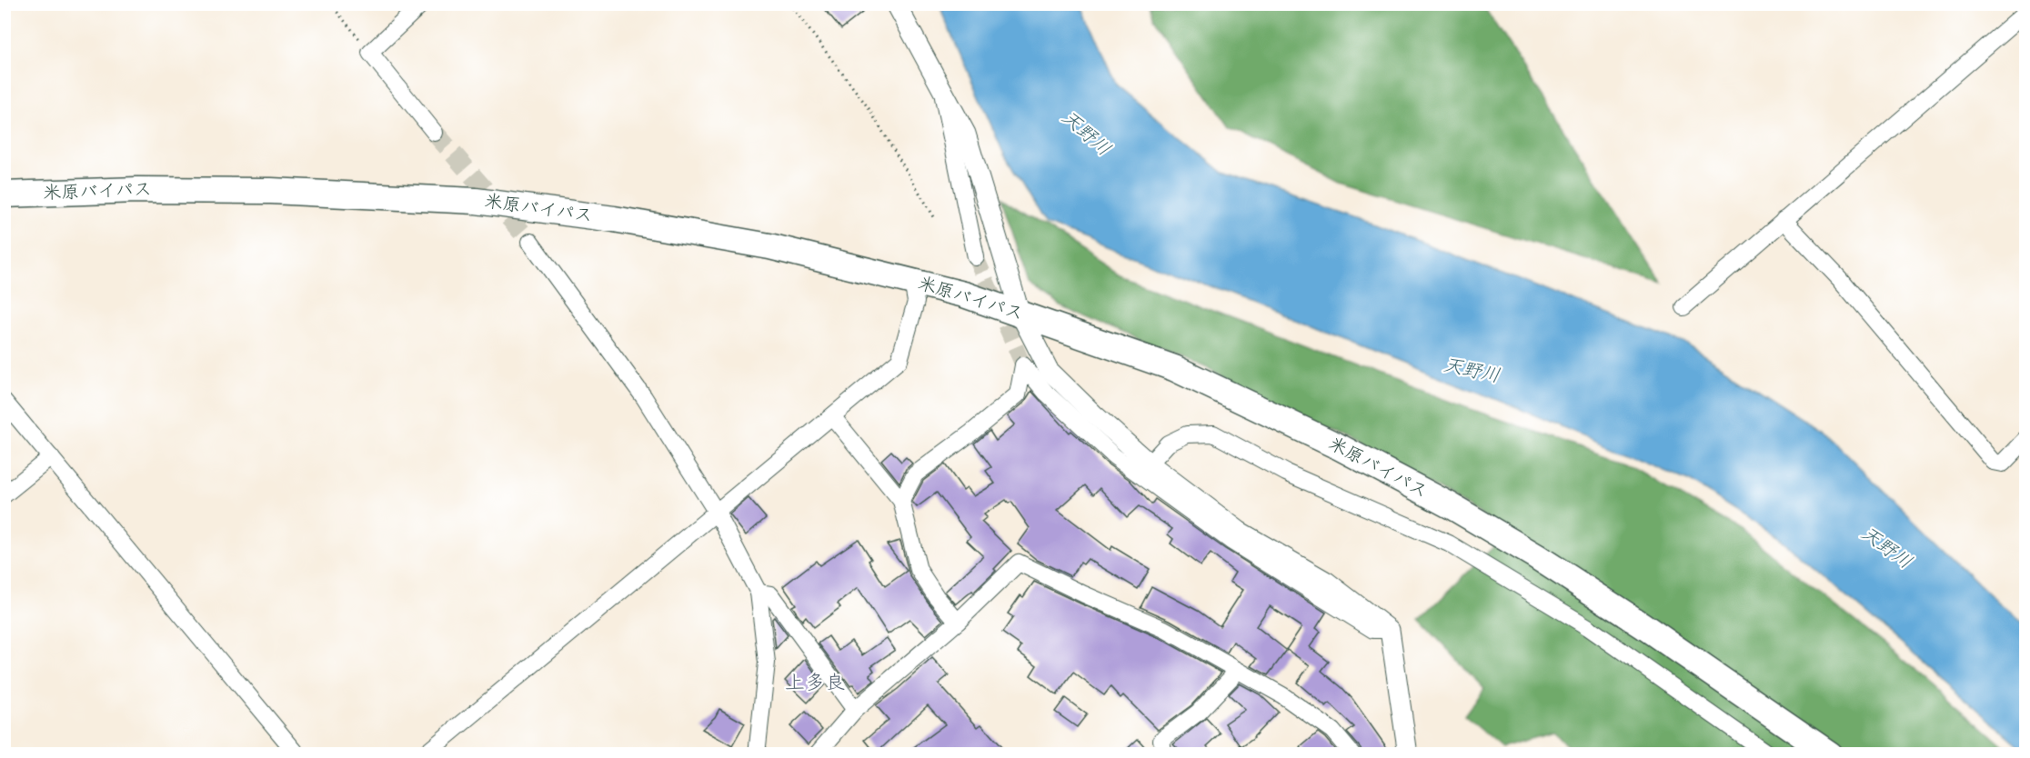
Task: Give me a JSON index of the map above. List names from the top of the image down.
{
  "streets": {
    "highway": ["米原バイパス"]
  },
  "districts": ["上多良"],
  "water": ["天野川"]
}
